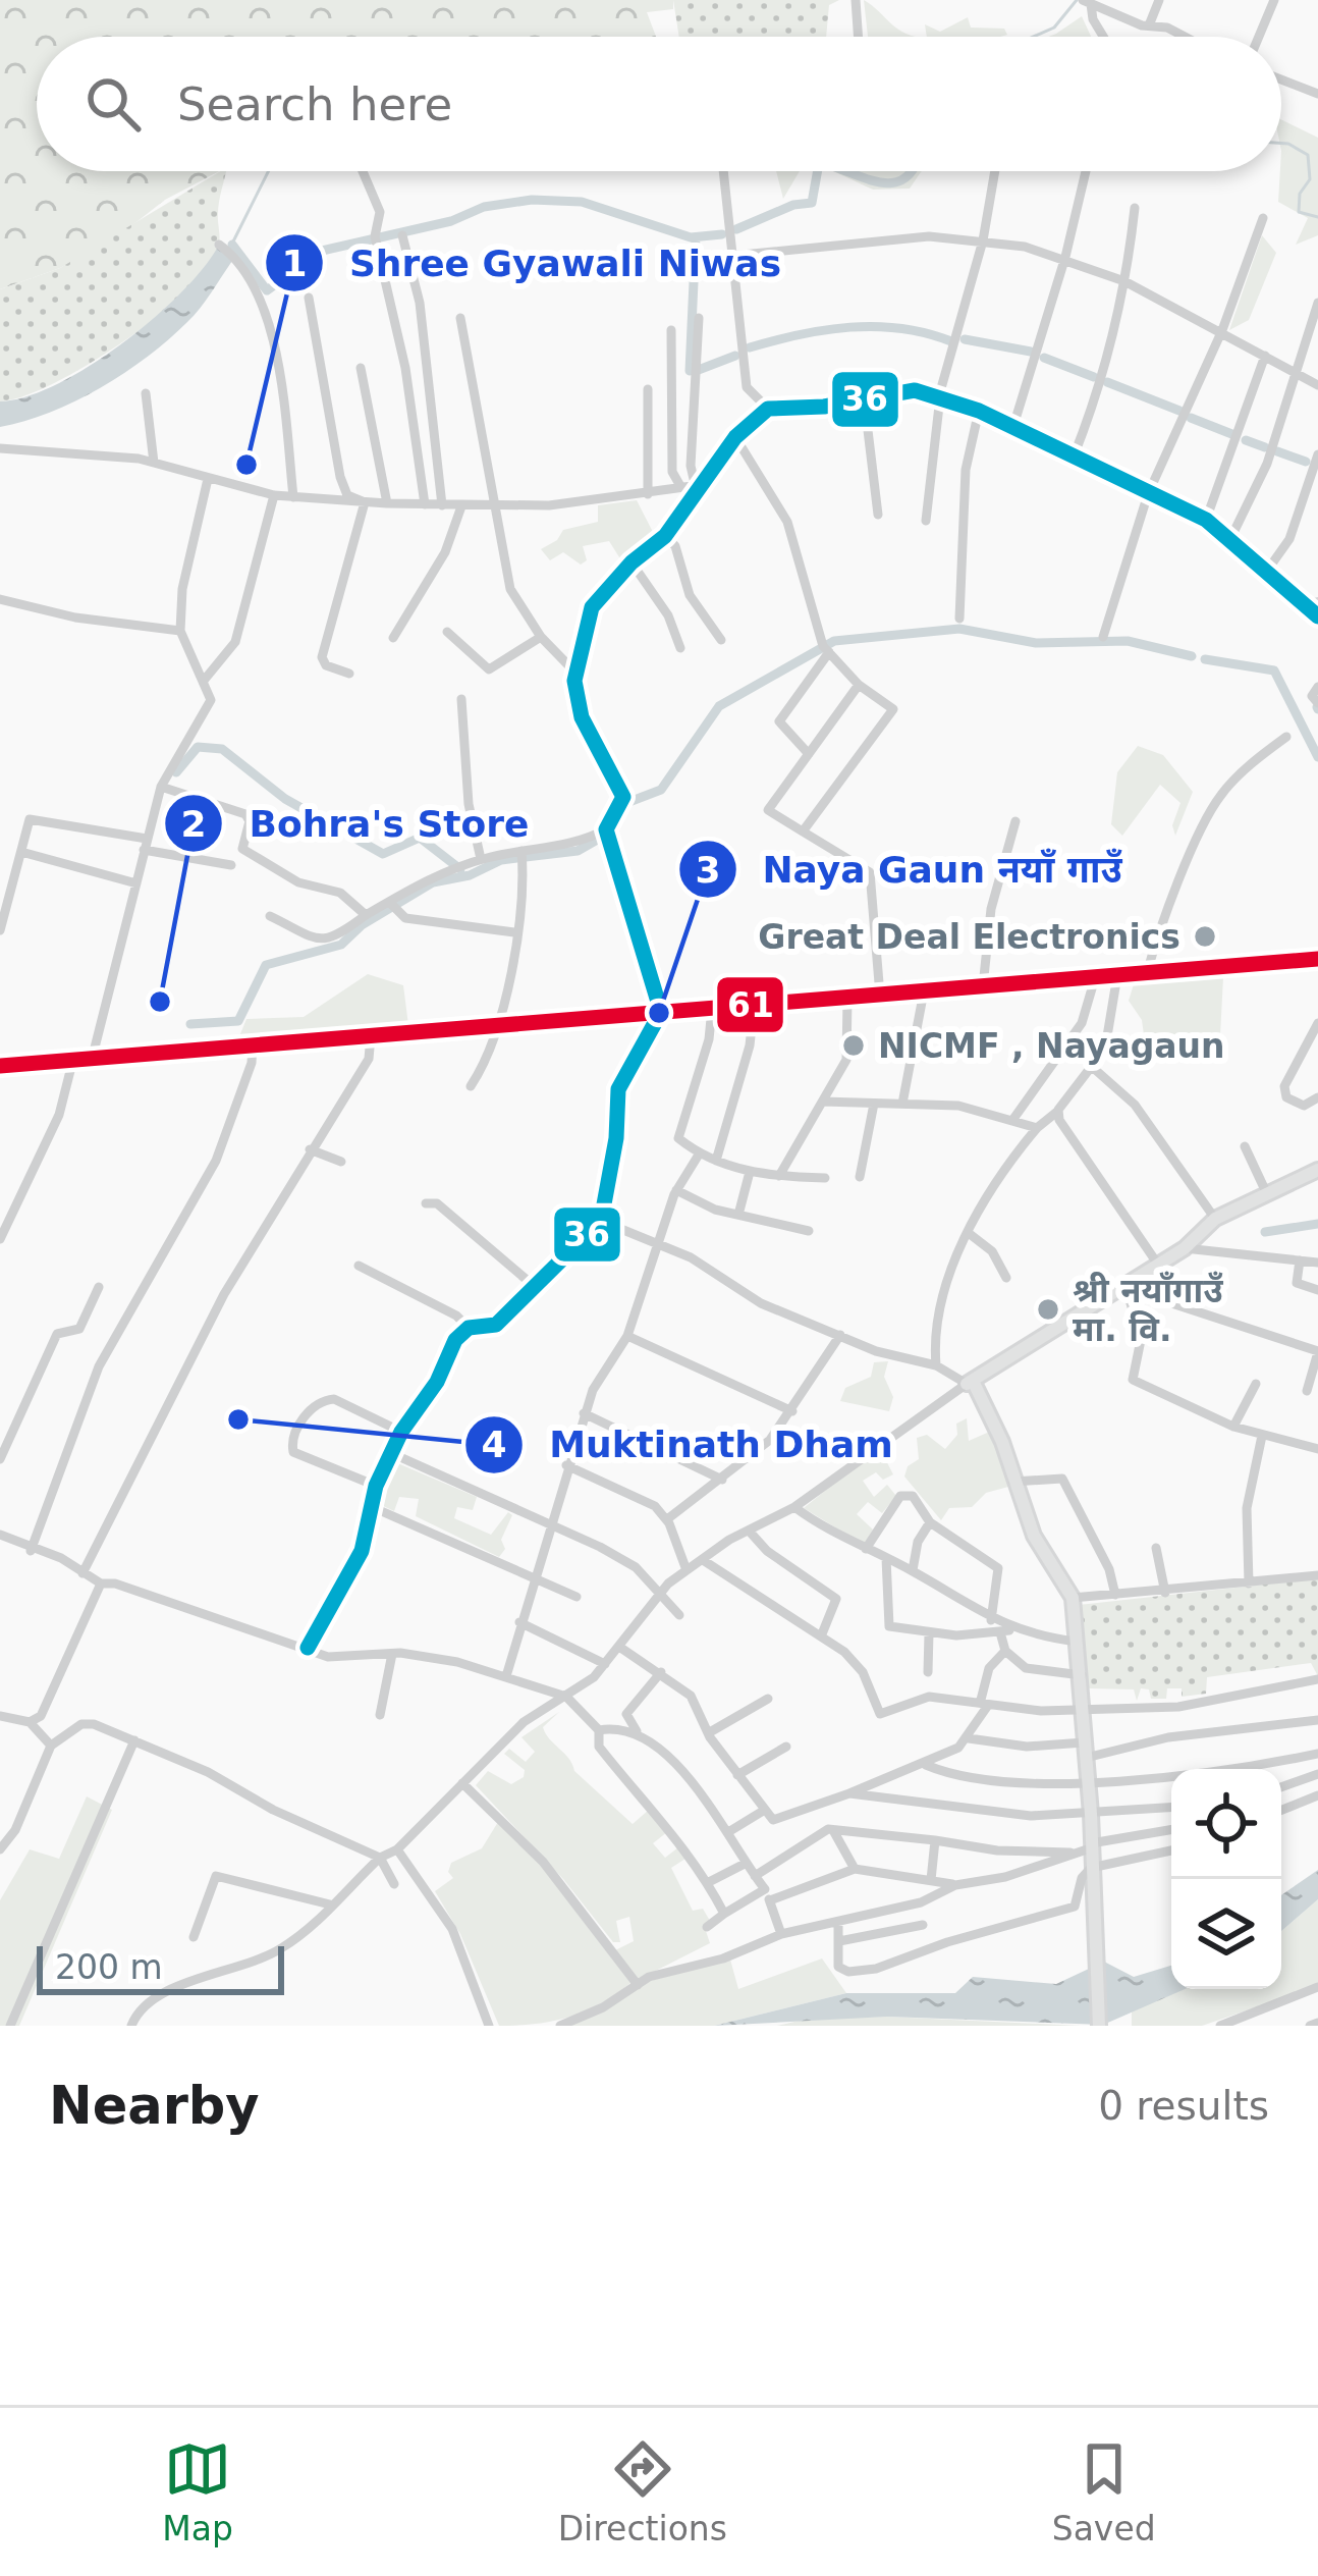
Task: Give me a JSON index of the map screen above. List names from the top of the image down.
{
  "places": [
    "Shree Gyawali Niwas",
    "Great Deal Electronics",
    "Bohra's Store",
    "Naya Gaun नयाँ गाउँ",
    "NICMF , Nayagaun",
    "श्री नयाँगाउँ मा. वि.",
    "Muktinath Dham"
  ],
  "lines": ["transit line 36", "transit line 61"],
  "scale_bar": "200 m",
  "page": {
    "search": "Search here",
    "scale": "200 m",
    "heading": ["Nearby", "0 results"],
    "nav": ["Map", "Directions", "Saved"]
  }
}
